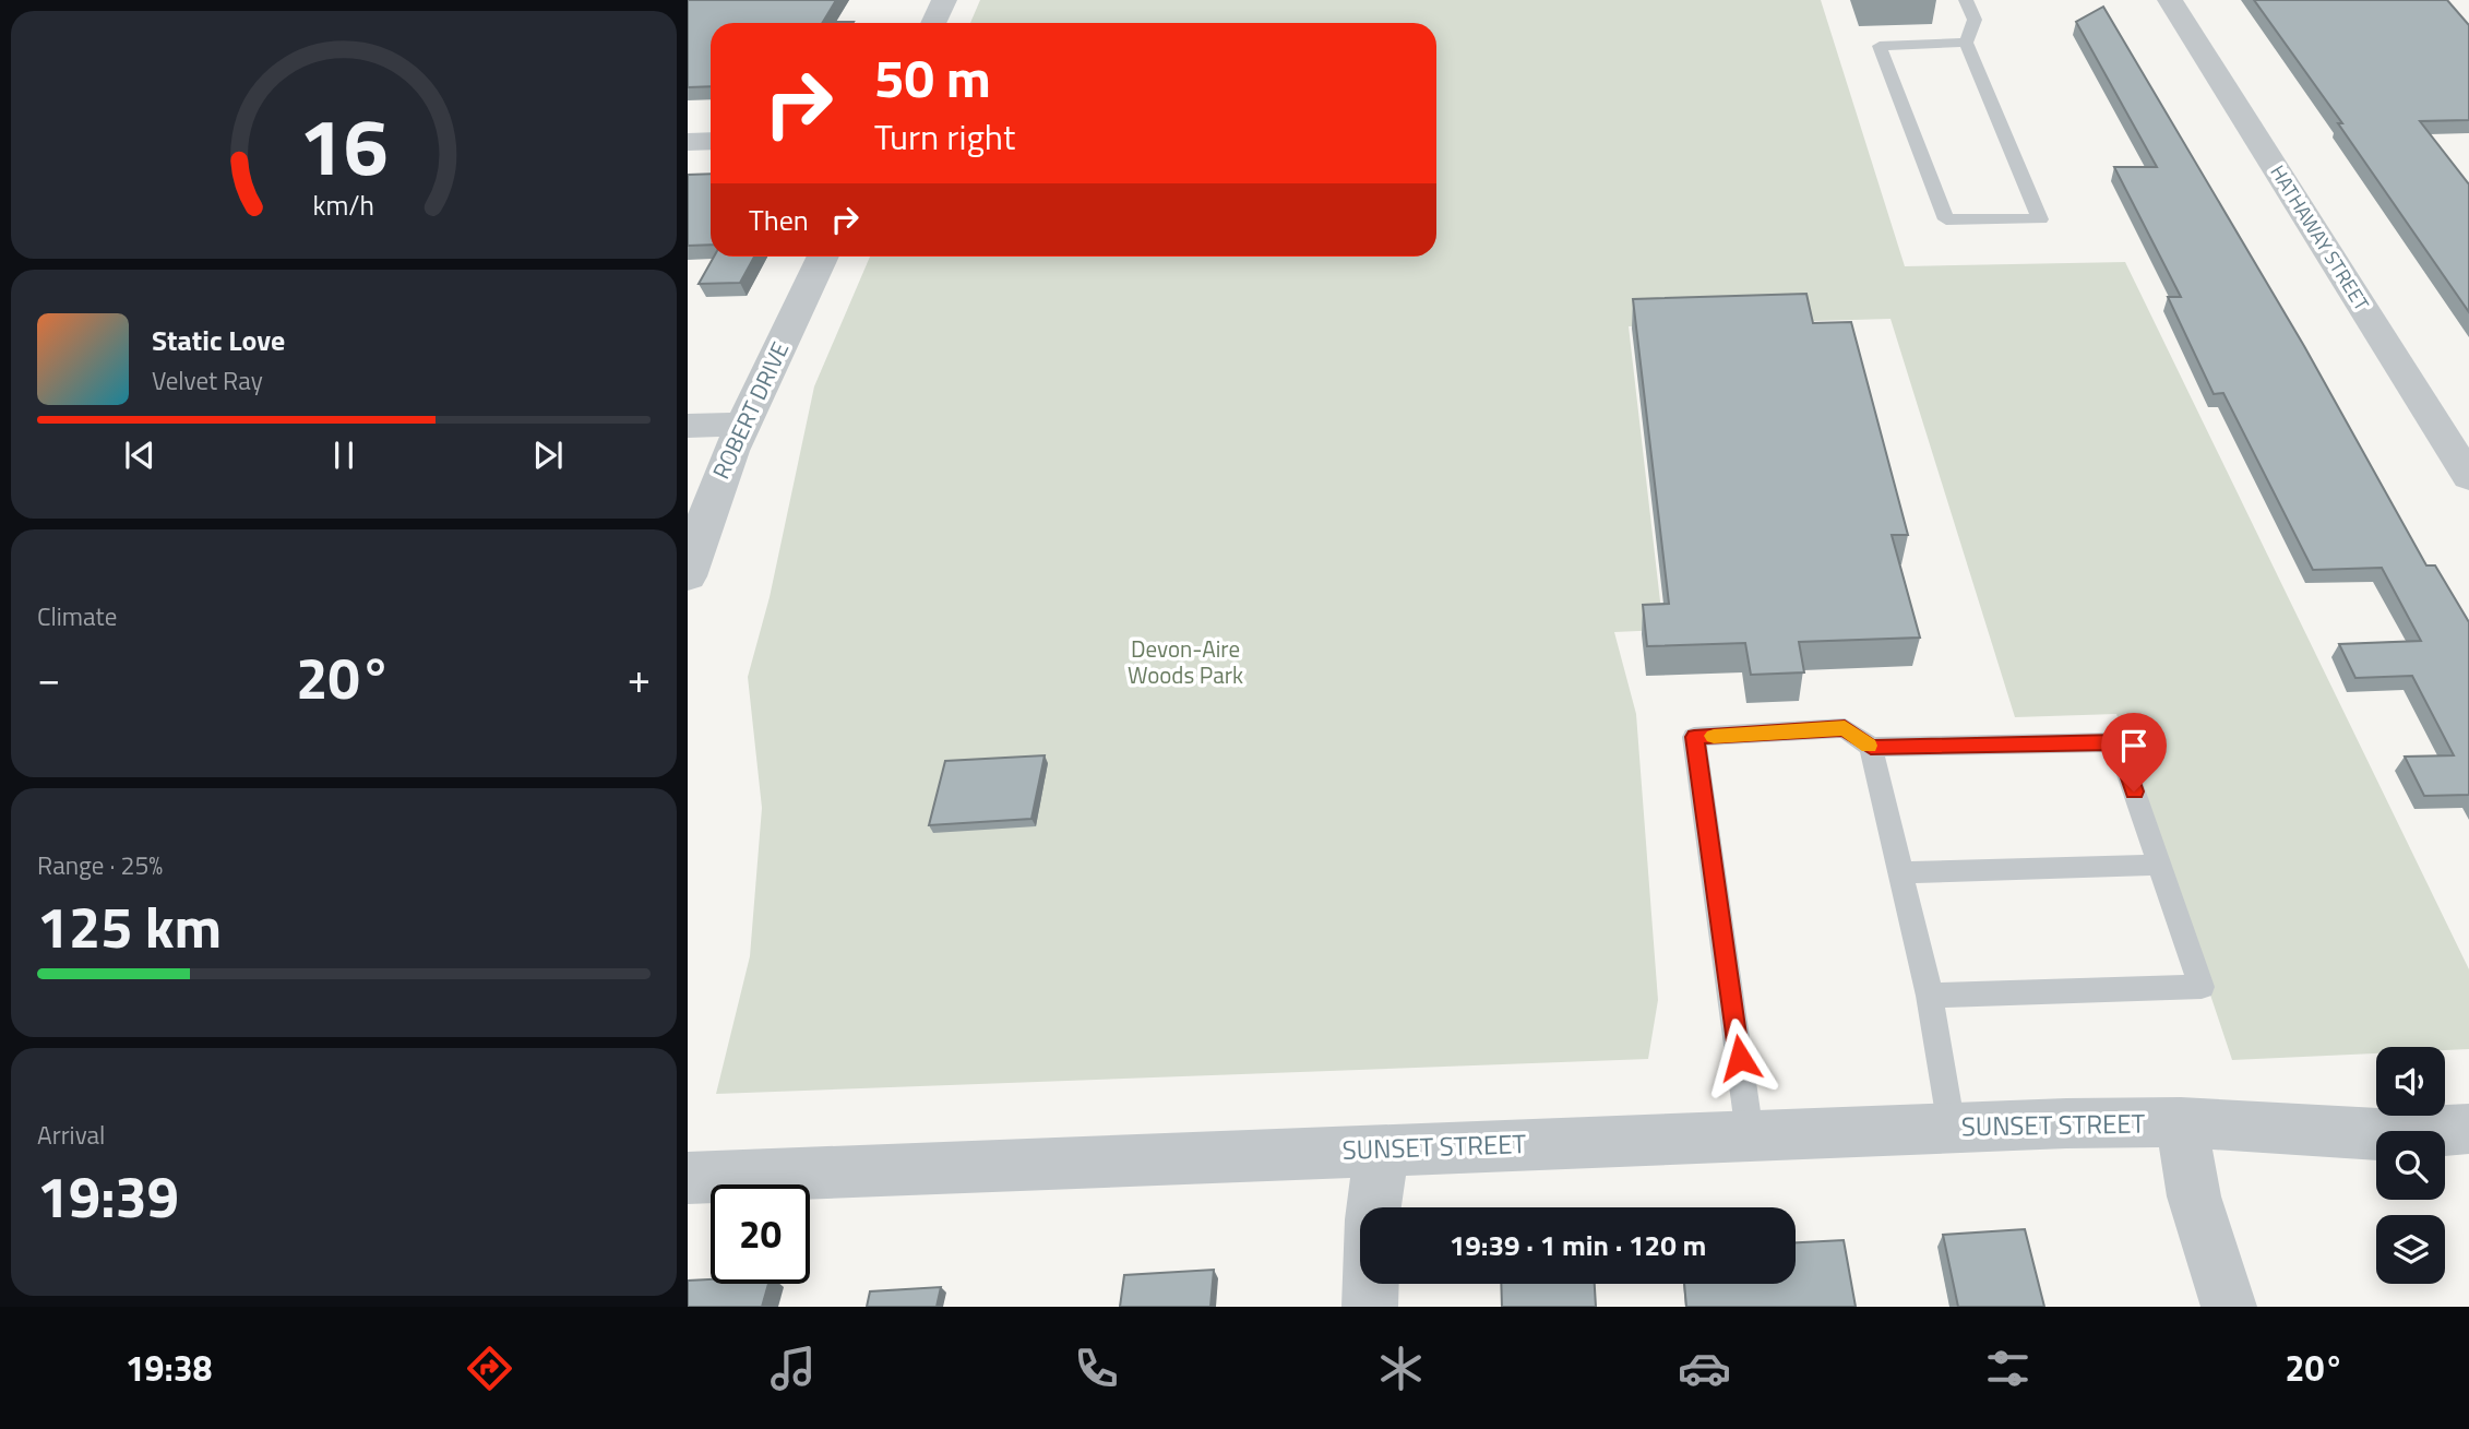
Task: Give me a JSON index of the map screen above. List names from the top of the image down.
{
  "streets": {
    "street": ["HATHAWAY STREET", "ROBERT DRIVE", "SUNSET STREET"]
  },
  "parks": ["Devon-Aire Woods Park"],
  "page": {
    "turn": ["50 m", "Turn right"],
    "then": "Then",
    "song": ["Static Love", "Velvet Ray"],
    "tile": [
      "Climate",
      ["Range · 25%", "125 km"],
      ["Arrival", "19:39"]
    ],
    "heat": ["−", "20°", "+"],
    "limit": "20",
    "trip": "19:39 · 1 min · 120 m",
    "tabs": ["19:38", "20°"],
    "gauge": ["16", "km/h"]
  }
}
